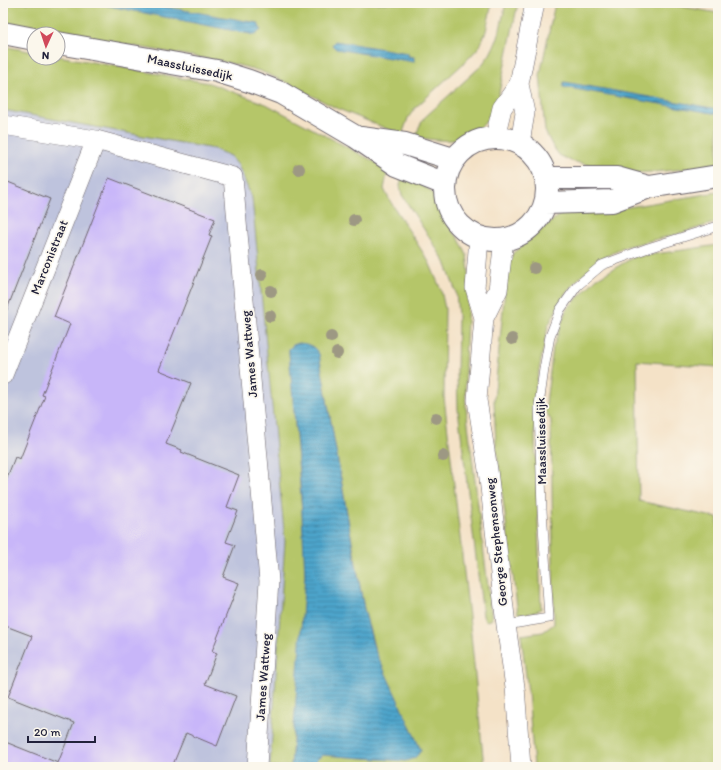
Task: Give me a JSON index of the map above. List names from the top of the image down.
{
  "streets": {
    "street": [
      "Maassluissedijk",
      "Marconistraat",
      "James Wattweg",
      "George Stephensonweg"
    ]
  },
  "crossings": [
    ["Maassluissedijk", "George Stephensonweg"],
    ["Marconistraat", "James Wattweg"]
  ],
  "scale_bar": "20 m",
  "north": "bottom"
}
